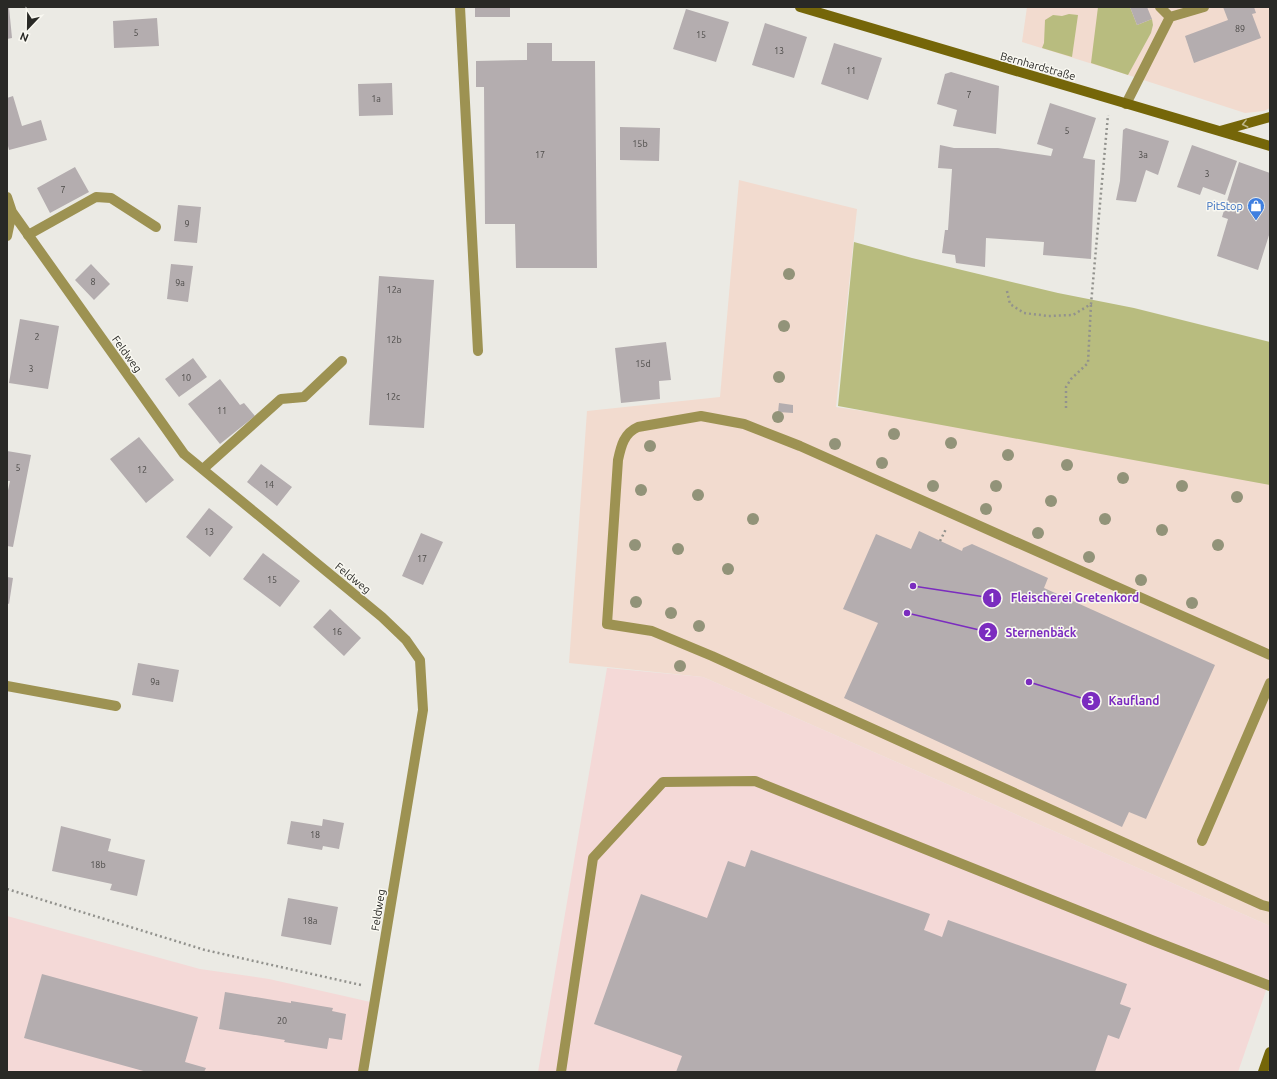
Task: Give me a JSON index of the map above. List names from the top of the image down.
{
  "streets": {
    "street": ["Bernhardstraße", "Feldweg"]
  },
  "places": {
    "shop": ["PitStop"],
    "other": ["Fleischerei Gretenkord", "Sternenbäck", "Kaufland"]
  },
  "house_numbers": [
    "89",
    "5",
    "15",
    "13",
    "11",
    "7",
    "1a",
    "5",
    "15b",
    "17",
    "3a",
    "3",
    "7",
    "9",
    "8",
    "9a",
    "12a",
    "2",
    "12b",
    "15d",
    "3",
    "10",
    "12c",
    "11",
    "5",
    "12",
    "14",
    "13",
    "17",
    "15",
    "16",
    "9a",
    "18",
    "18b",
    "18a",
    "20"
  ],
  "north": "bottom"
}
